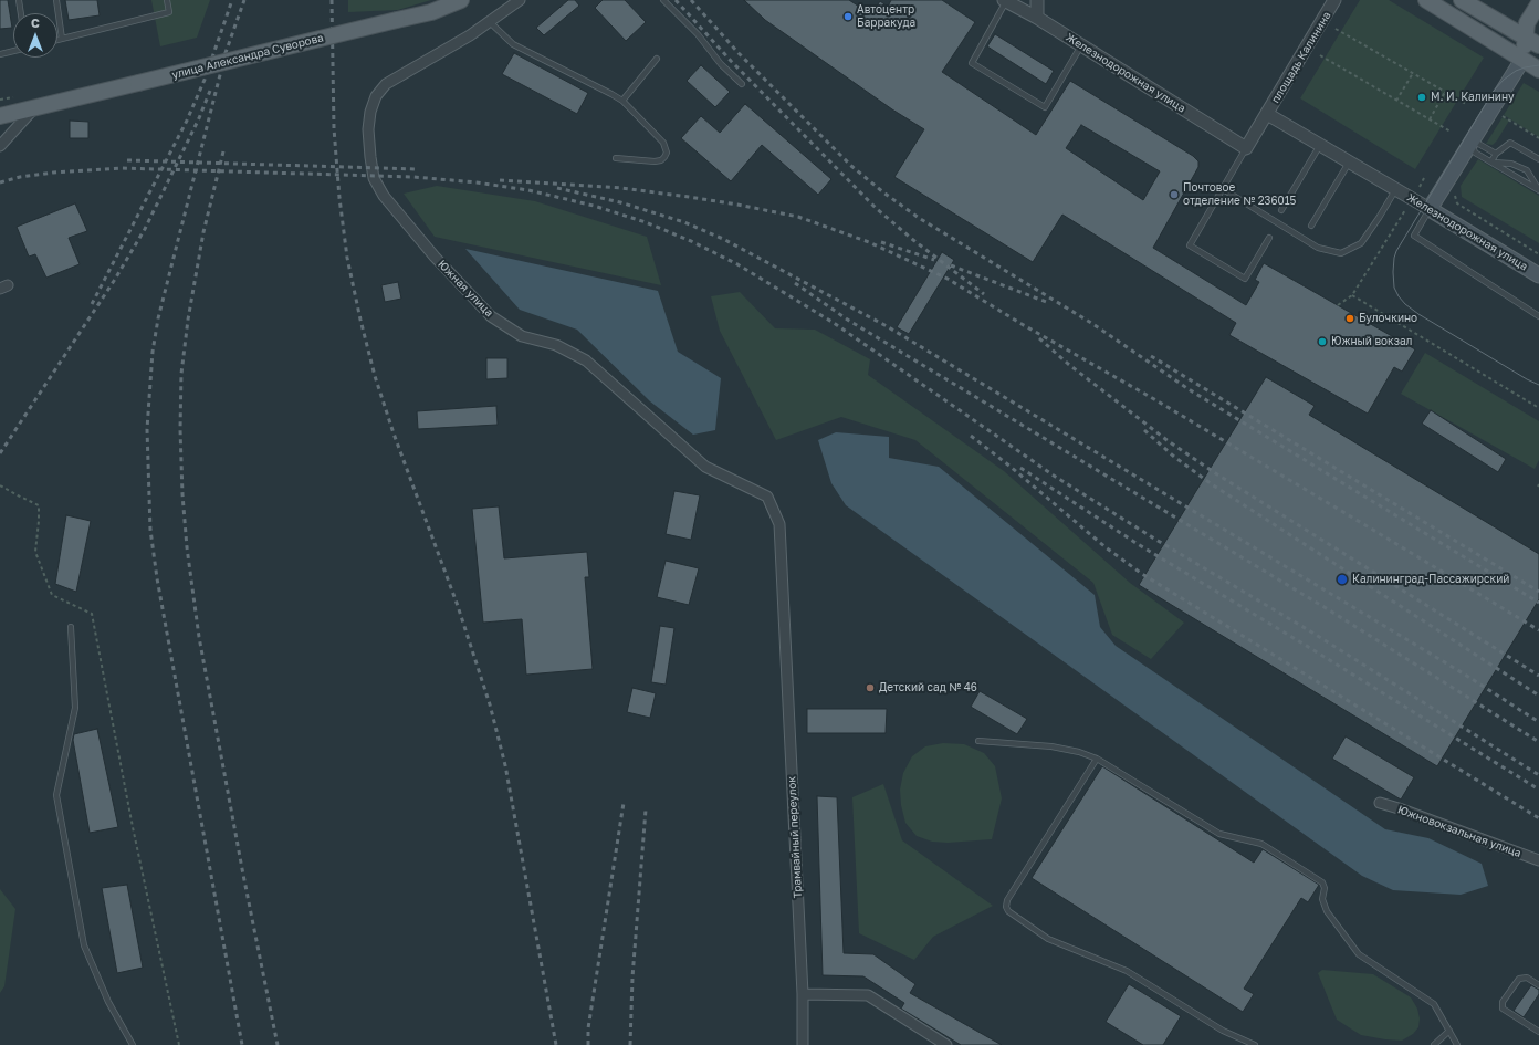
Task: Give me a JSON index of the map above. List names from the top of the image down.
{
  "streets": {
    "main road": ["улица Александра Суворова", "Железнодорожная улица"],
    "street": [
      "площадь Калинина",
      "Южная улица",
      "Южновокзальная улица",
      "Трамвайный переулок"
    ]
  },
  "crossings": [
    ["площадь Калинина", "Железнодорожная улица"],
    ["Южная улица", "Трамвайный переулок"]
  ],
  "places": [
    "Автоцентр Барракуда",
    "М. И. Калинину",
    "Почтовое отделение № 236015",
    "Булочкино",
    "Южный вокзал",
    "Калининград-Пассажирский",
    "Детский сад № 46"
  ],
  "north": "top"
}
